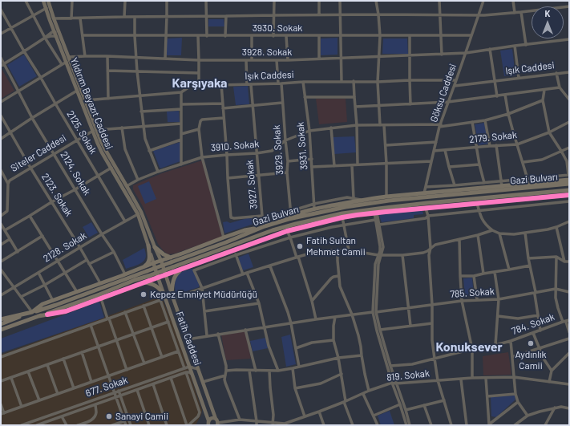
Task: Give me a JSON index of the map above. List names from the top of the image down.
{
  "streets": {
    "highway": ["Gazi Bulvarı"],
    "main road": ["Yıldırım Beyazıt Caddesi", "Fatih Caddesi"],
    "street": [
      "3930. Sokak",
      "3928. Sokak",
      "Işık Caddesi",
      "Göksu Caddesi",
      "2125. Sokak",
      "2179. Sokak",
      "3910. Sokak",
      "3931. Sokak",
      "3929. Sokak",
      "Siteler Caddesi",
      "2124. Sokak",
      "3927. Sokak",
      "2123. Sokak",
      "2128. Sokak",
      "785. Sokak",
      "784. Sokak",
      "819. Sokak",
      "677. Sokak"
    ]
  },
  "crossings": [
    ["3930. Sokak", "Göksu Caddesi"],
    ["3928. Sokak", "Göksu Caddesi"],
    ["3928. Sokak", "Yıldırım Beyazıt Caddesi"],
    ["3928. Sokak", "3929. Sokak"],
    ["Işık Caddesi", "Göksu Caddesi"],
    ["Işık Caddesi", "Yıldırım Beyazıt Caddesi"],
    ["Işık Caddesi", "3931. Sokak"],
    ["Işık Caddesi", "3929. Sokak"],
    ["Işık Caddesi", "3927. Sokak"],
    ["Göksu Caddesi", "2179. Sokak"],
    ["Göksu Caddesi", "3910. Sokak"],
    ["Yıldırım Beyazıt Caddesi", "3910. Sokak"],
    ["Yıldırım Beyazıt Caddesi", "Siteler Caddesi"],
    ["Yıldırım Beyazıt Caddesi", "2128. Sokak"],
    ["Yıldırım Beyazıt Caddesi", "Fatih Caddesi"],
    ["2125. Sokak", "Siteler Caddesi"],
    ["2125. Sokak", "2128. Sokak"],
    ["3910. Sokak", "3931. Sokak"],
    ["3910. Sokak", "3929. Sokak"],
    ["3910. Sokak", "3927. Sokak"],
    ["Siteler Caddesi", "2124. Sokak"],
    ["Siteler Caddesi", "2123. Sokak"],
    ["2124. Sokak", "2128. Sokak"],
    ["Gazi Bulvarı", "3927. Sokak"],
    ["2123. Sokak", "2128. Sokak"],
    ["785. Sokak", "Fatih Caddesi"],
    ["Fatih Caddesi", "819. Sokak"],
    ["Fatih Caddesi", "677. Sokak"]
  ],
  "districts": ["Karşıyaka", "Konuksever"],
  "places": [
    "Fatih Sultan Mehmet Camii",
    "Kepez Emniyet Müdürlüğü",
    "Aydınlık Camii",
    "Sanayi Camii"
  ],
  "north": "top"
}
